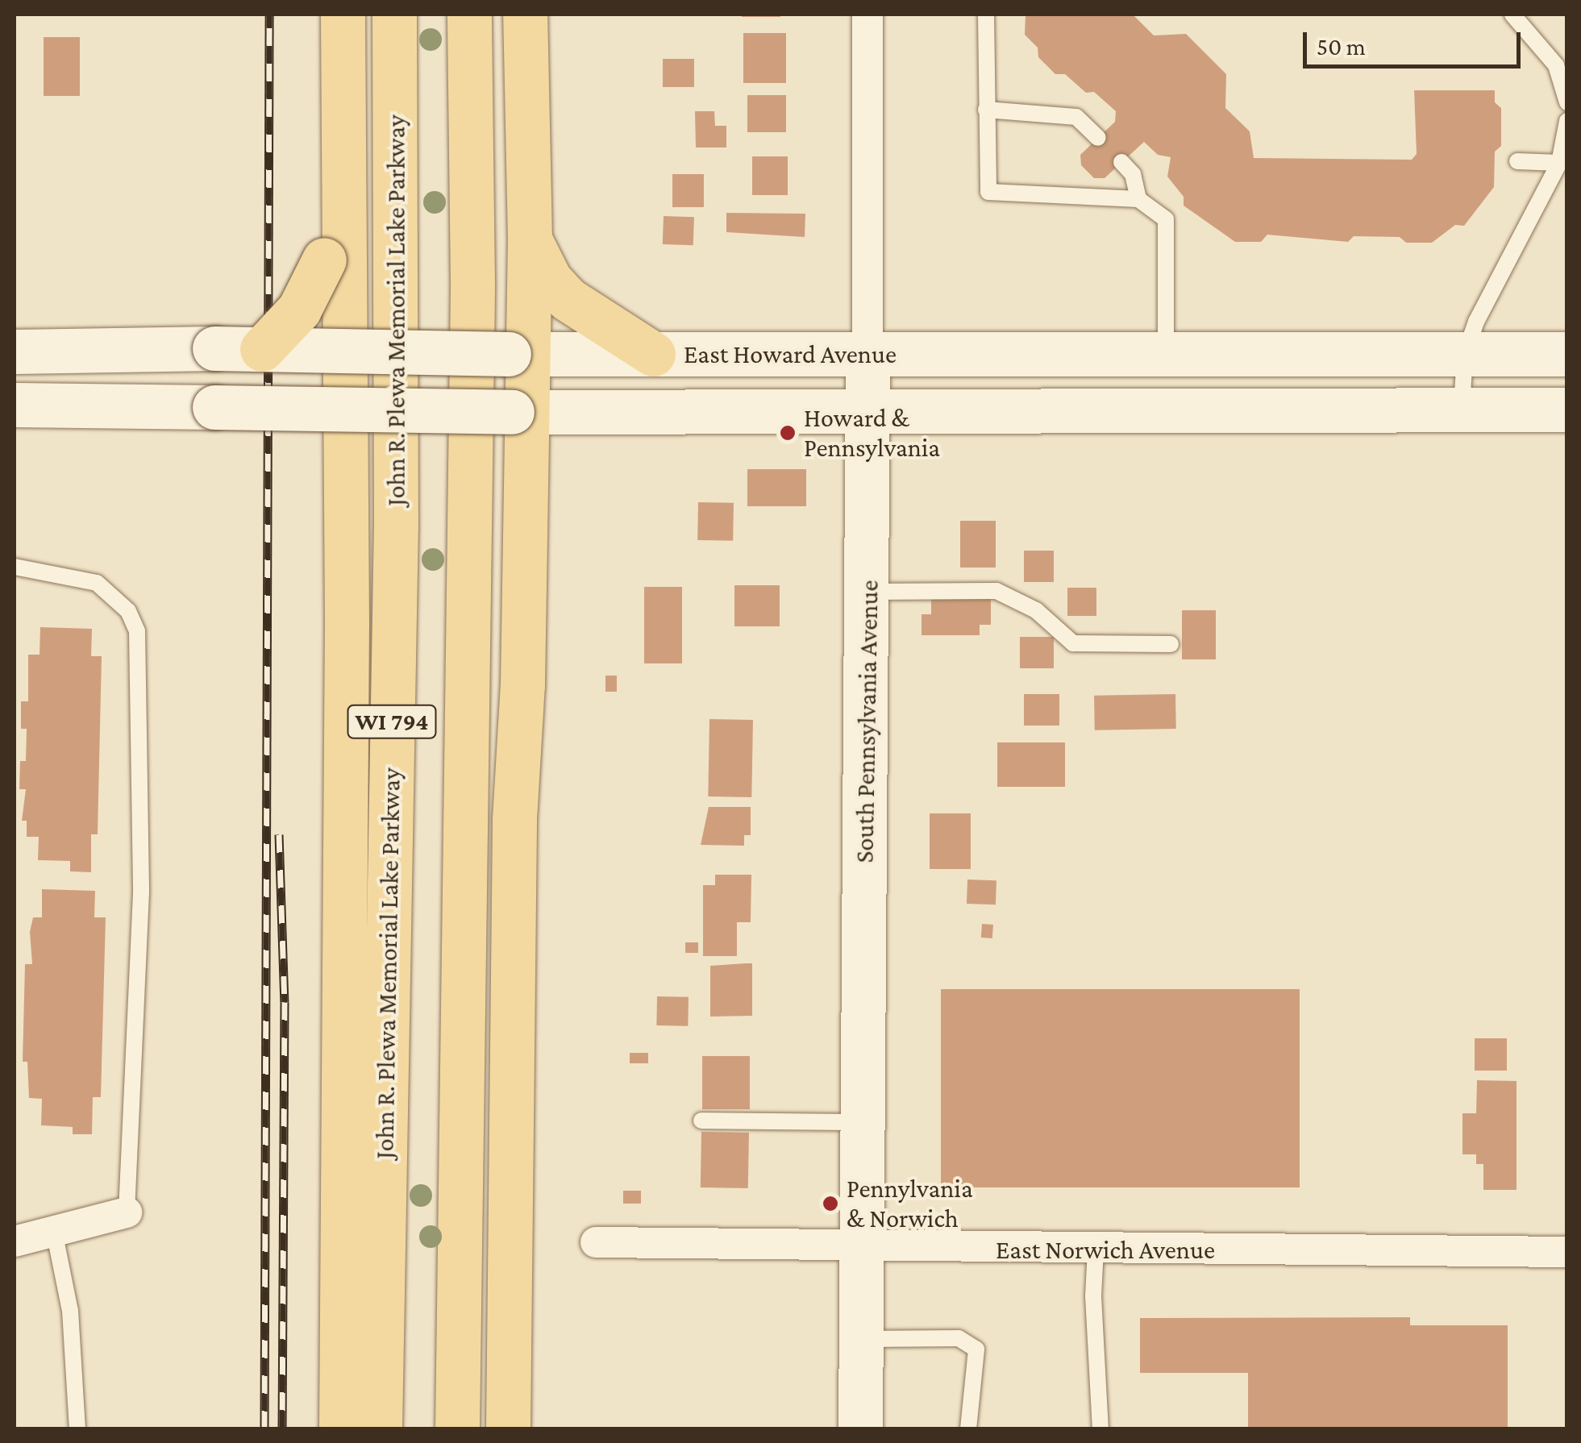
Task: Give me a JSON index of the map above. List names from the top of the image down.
{
  "streets": {
    "main road": [
      "John R. Plewa Memorial Lake Parkway",
      "East Howard Avenue",
      "WI 794",
      "South Pennsylvania Avenue"
    ],
    "street": ["East Norwich Avenue"]
  },
  "crossings": [
    ["East Howard Avenue", "South Pennsylvania Avenue"],
    ["South Pennsylvania Avenue", "East Norwich Avenue"]
  ],
  "places": ["Howard & Pennsylvania", "Pennylvania & Norwich"],
  "scale_bar": "50 m"
}
